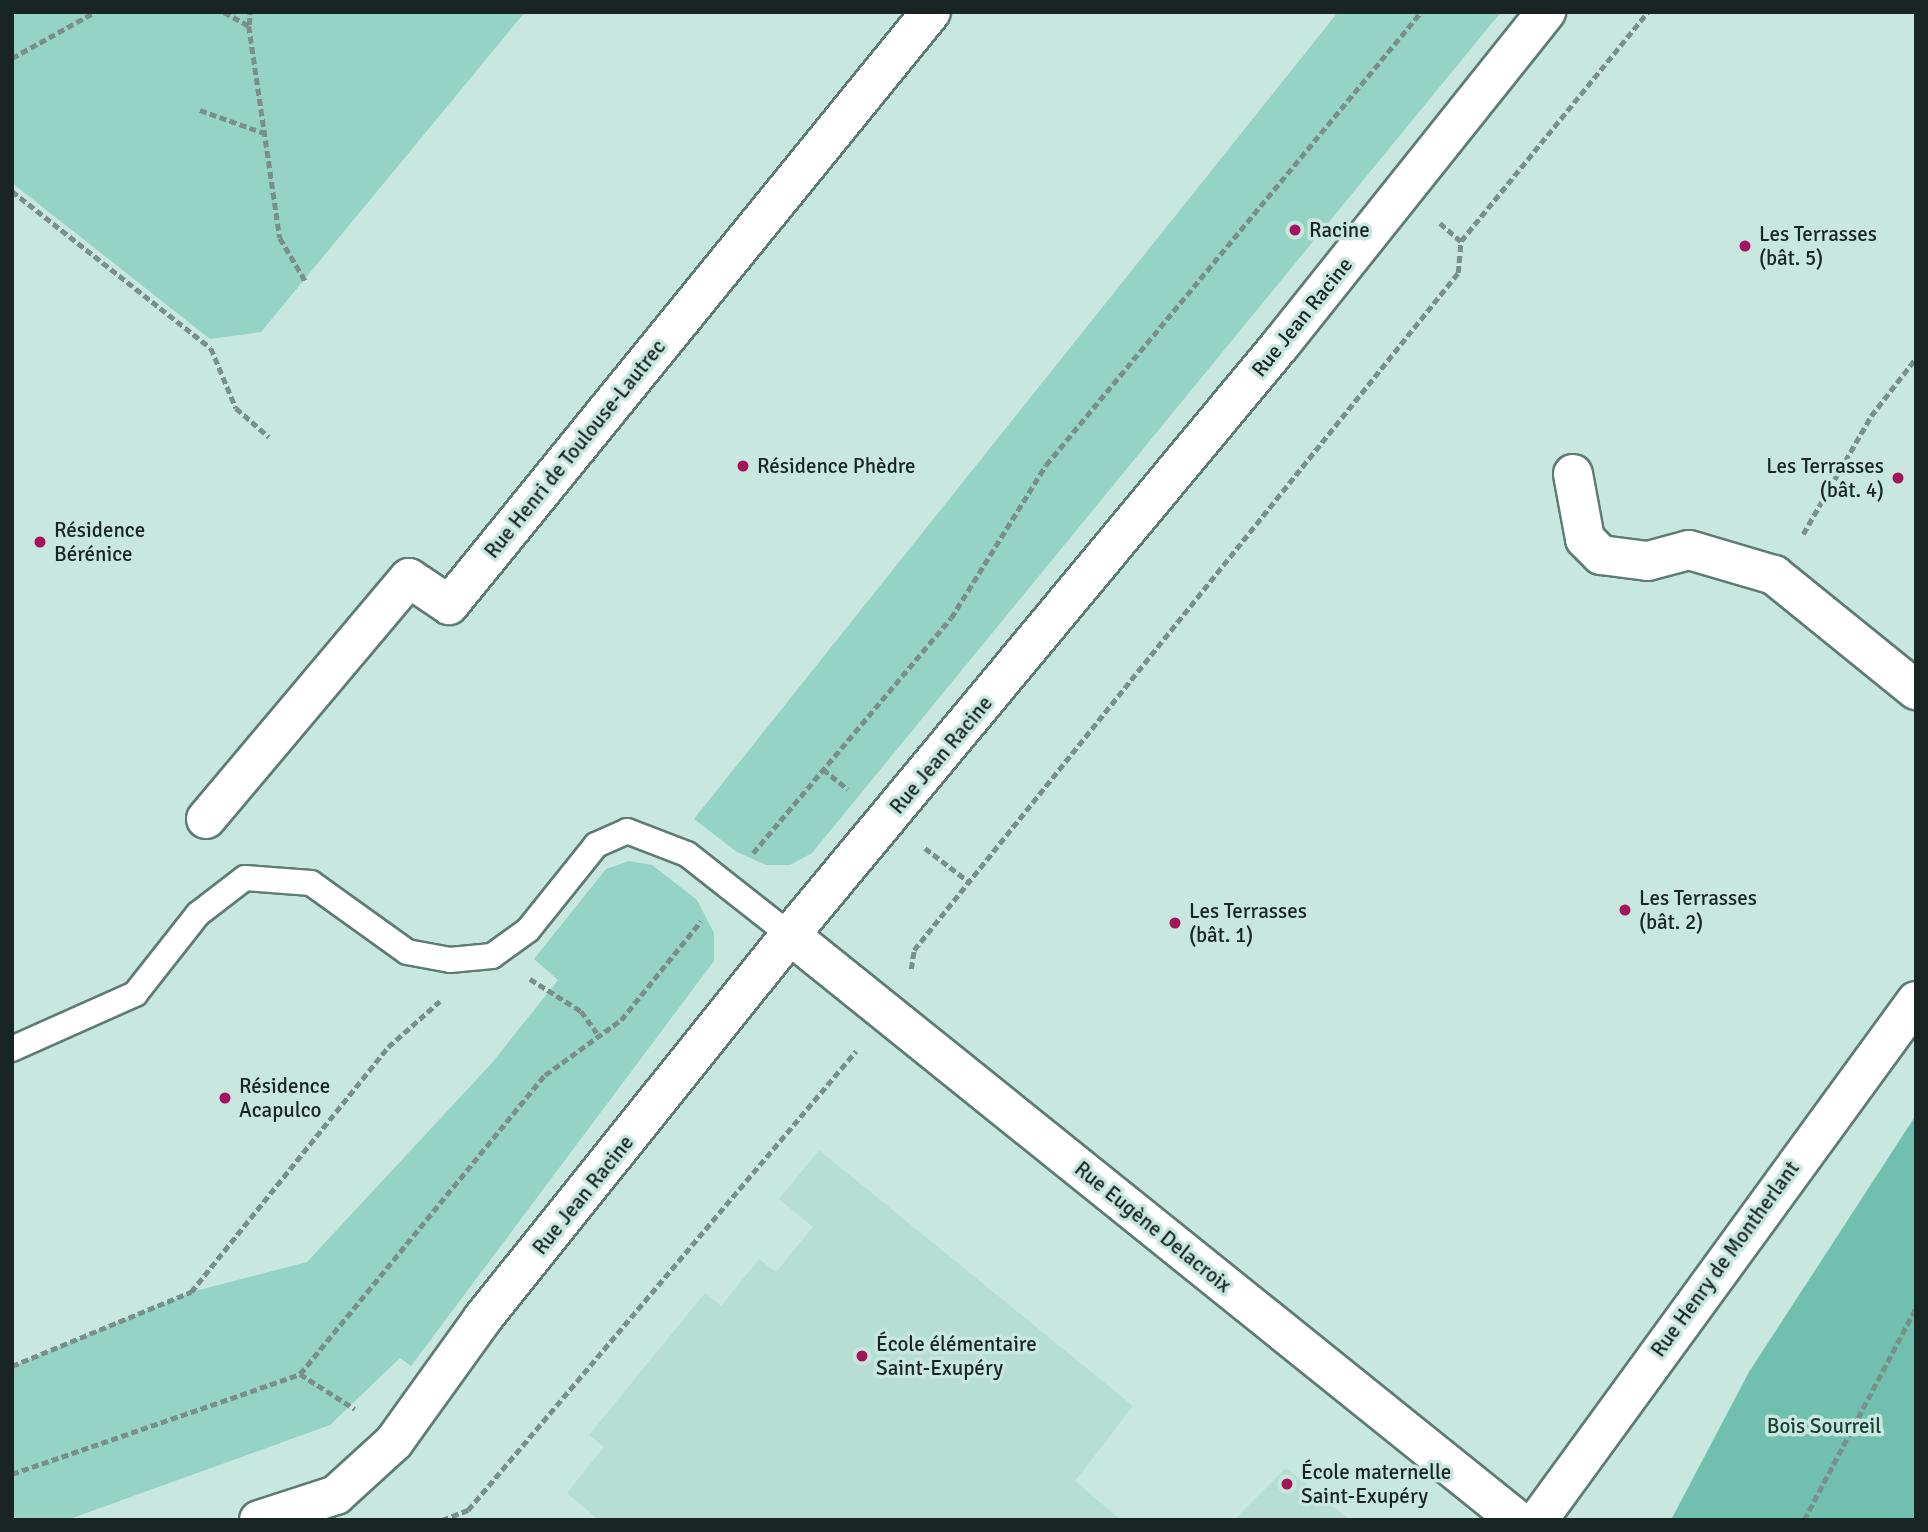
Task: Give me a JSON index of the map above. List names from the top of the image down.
{
  "streets": {
    "street": [
      "Rue Jean Racine",
      "Rue Henri de Toulouse-Lautrec",
      "Rue Eugène Delacroix",
      "Rue Henry de Montherlant"
    ]
  },
  "crossings": [
    ["Rue Jean Racine", "Rue Eugène Delacroix"]
  ],
  "parks": ["Bois Sourreil"],
  "places": [
    "Racine",
    "Les Terrasses (bât. 5)",
    "Résidence Phèdre",
    "Les Terrasses (bât. 4)",
    "Résidence Bérénice",
    "Les Terrasses (bât. 2)",
    "Les Terrasses (bât. 1)",
    "Résidence Acapulco",
    "École élémentaire Saint-Exupéry",
    "École maternelle Saint-Exupéry"
  ]
}
